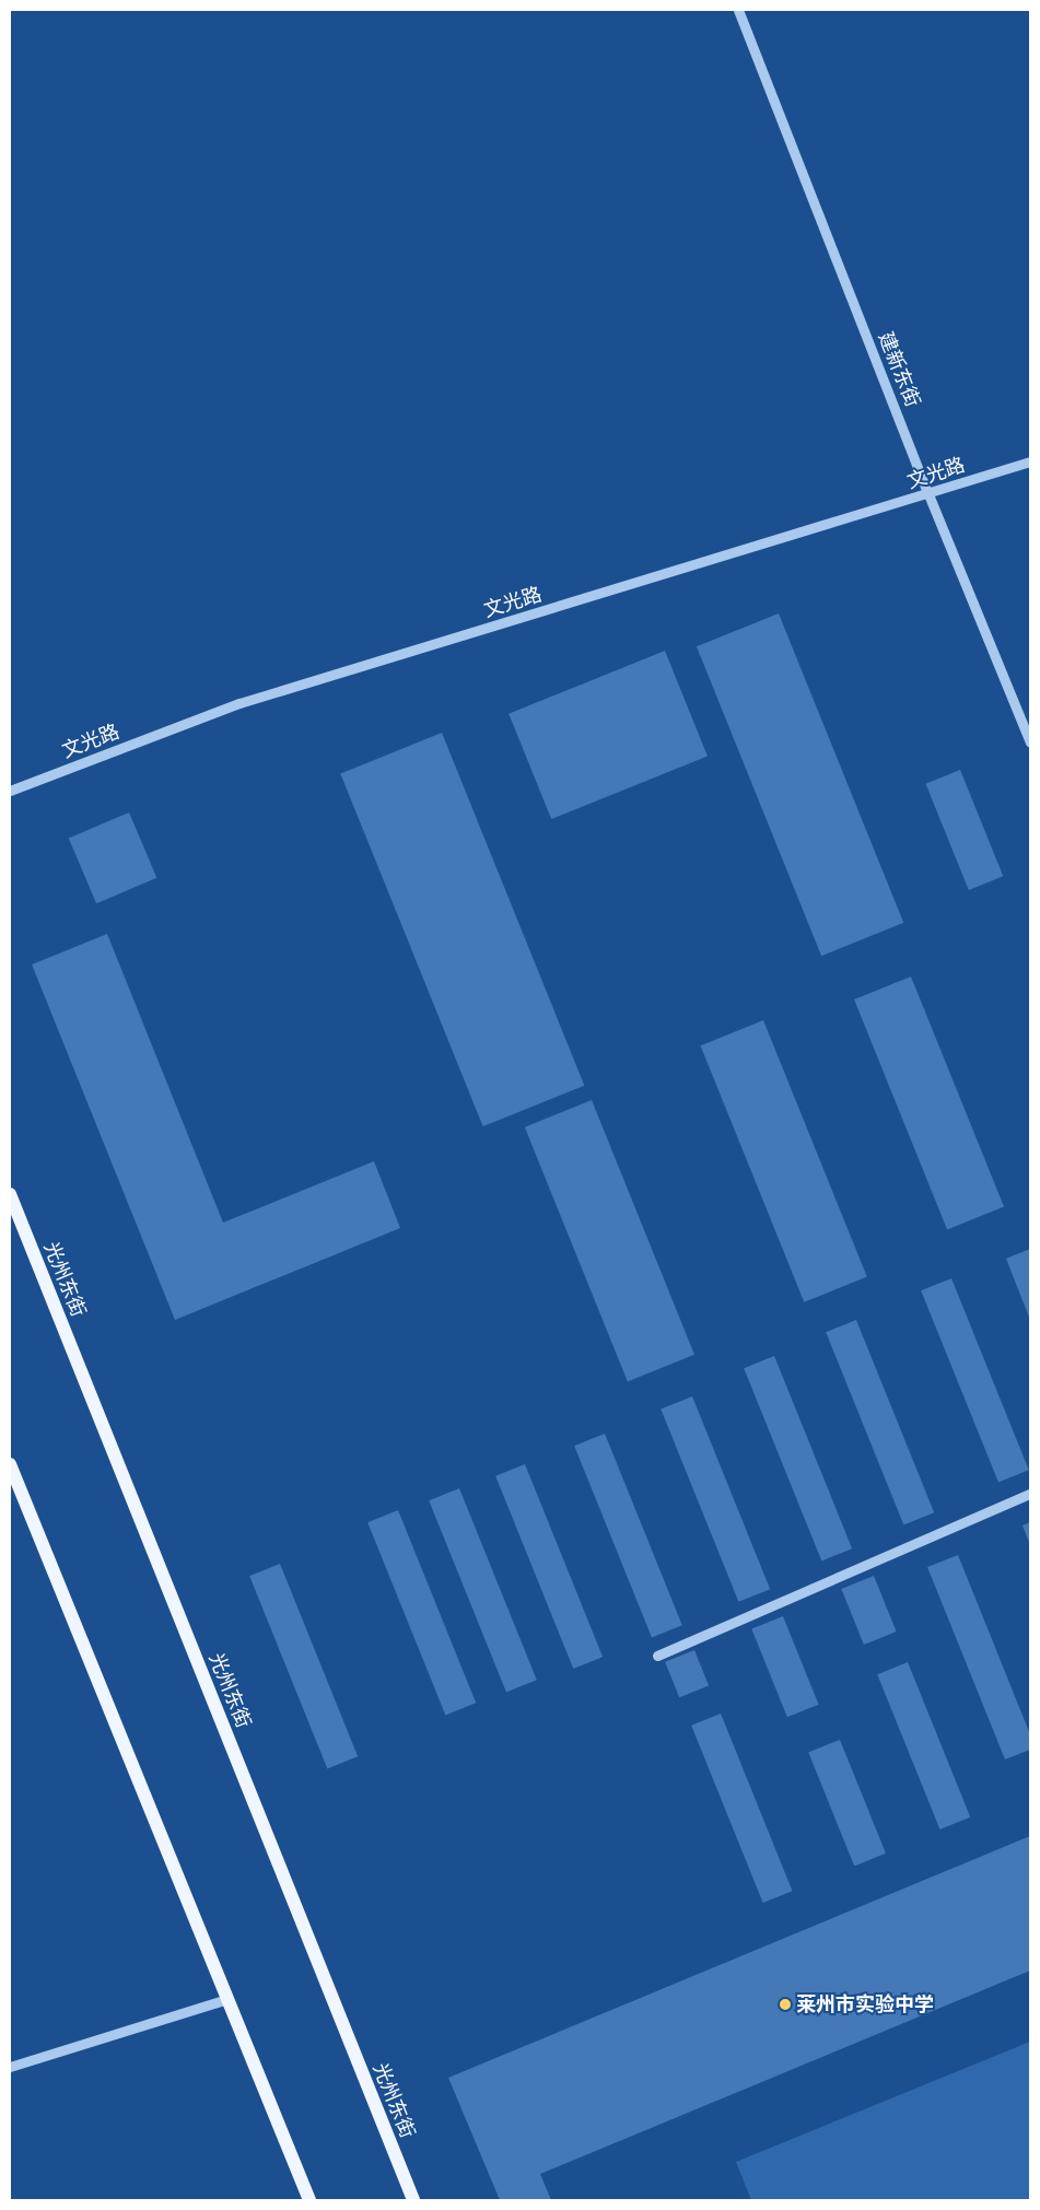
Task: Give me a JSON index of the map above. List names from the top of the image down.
{
  "streets": {
    "main road": ["光州东街"],
    "street": ["建新东街", "文光路"]
  },
  "crossings": [
    ["建新东街", "文光路"]
  ],
  "places": ["莱州市实验中学"]
}
